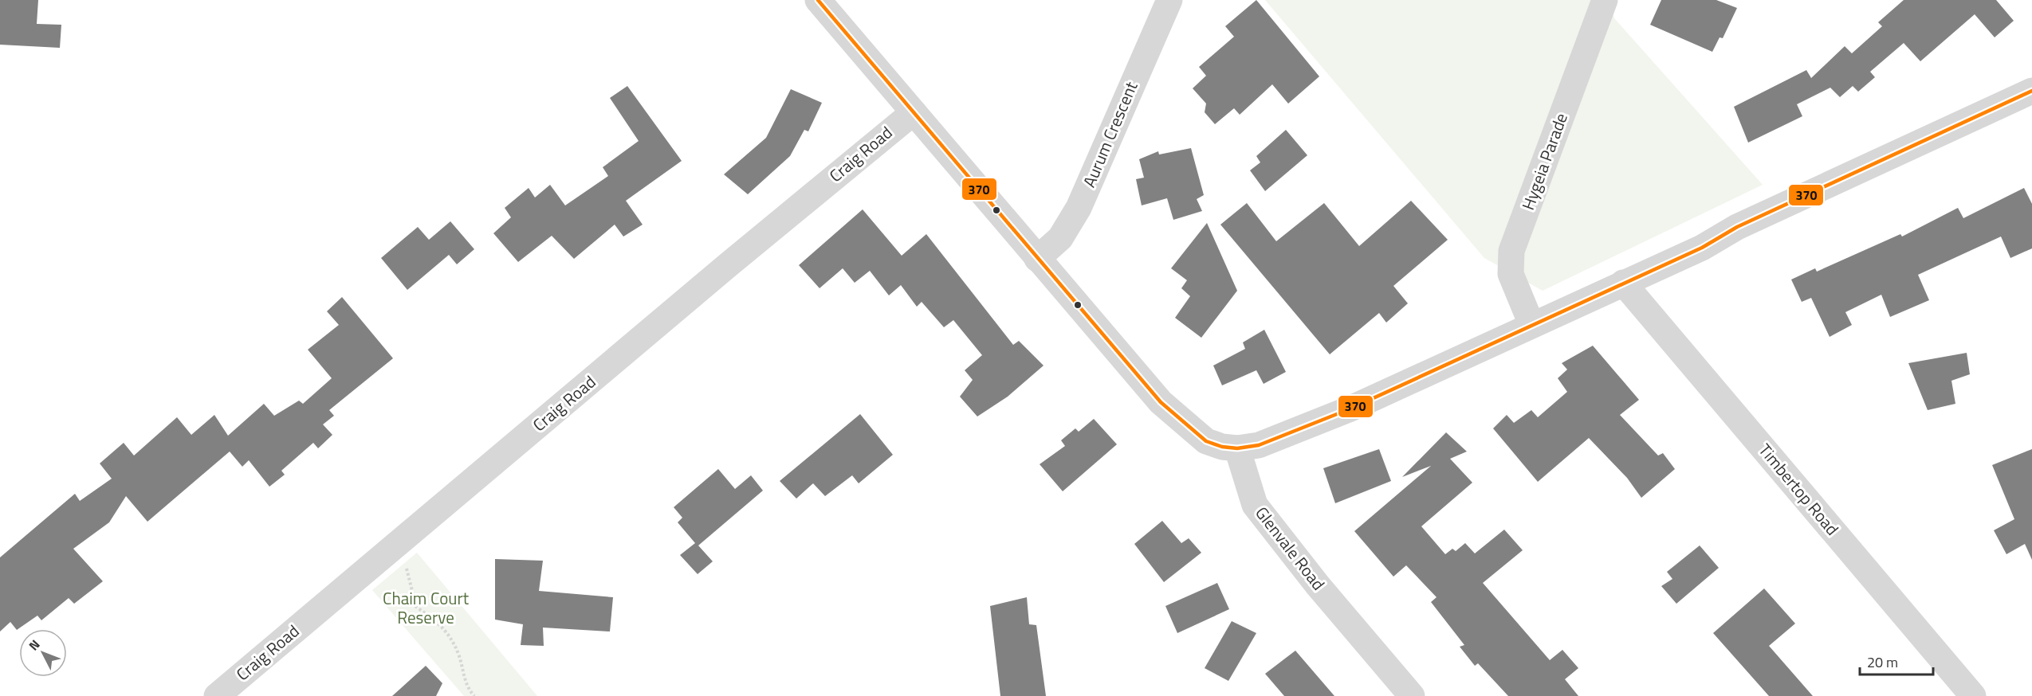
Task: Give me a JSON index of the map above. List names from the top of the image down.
{
  "streets": {
    "street": [
      "Aurum Crescent",
      "Craig Road",
      "Hygeia Parade",
      "Timbertop Road",
      "Glenvale Road"
    ]
  },
  "parks": ["Chaim Court Reserve"],
  "lines": ["transit line 370"],
  "scale_bar": "20 m",
  "north": "top left"
}
